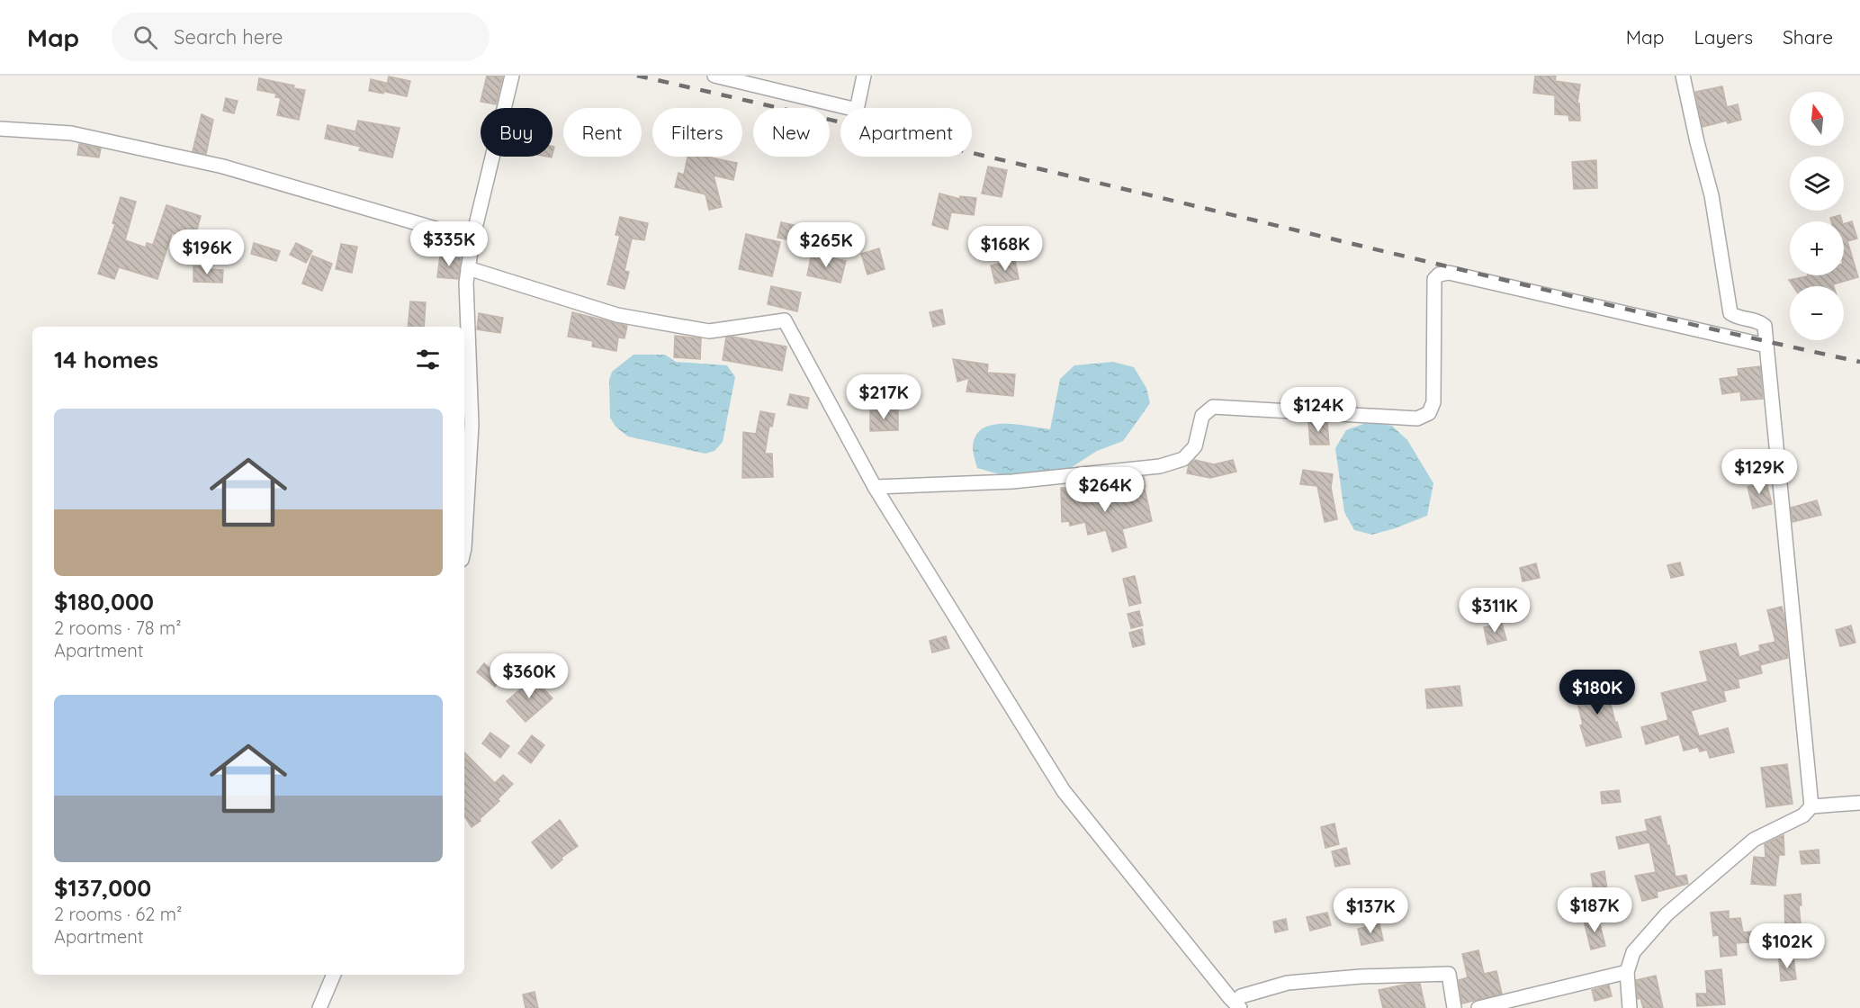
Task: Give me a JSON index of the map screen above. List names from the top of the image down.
{
  "north": "top",
  "page": {
    "header": "Map",
    "search": "Search here",
    "nav": ["Map", "Layers", "Share"],
    "map_buttons": ["+", "−"],
    "chip": [
      "Buy",
      "Rent",
      "Filters",
      "New",
      "Apartment"
    ],
    "price": [
      "$335K",
      "$265K",
      "$168K",
      "$196K",
      "$217K",
      "$124K",
      "$129K",
      "$264K",
      "$311K",
      "$360K",
      "$180K",
      "$187K",
      "$137K",
      "$102K"
    ],
    "heading": "14 homes",
    "list": [
      {
        "name": "$180,000",
        "note": "2 rooms · 78 m² · Apartment"
      },
      {
        "name": "$137,000",
        "note": "2 rooms · 62 m² · Apartment"
      }
    ]
  }
}
